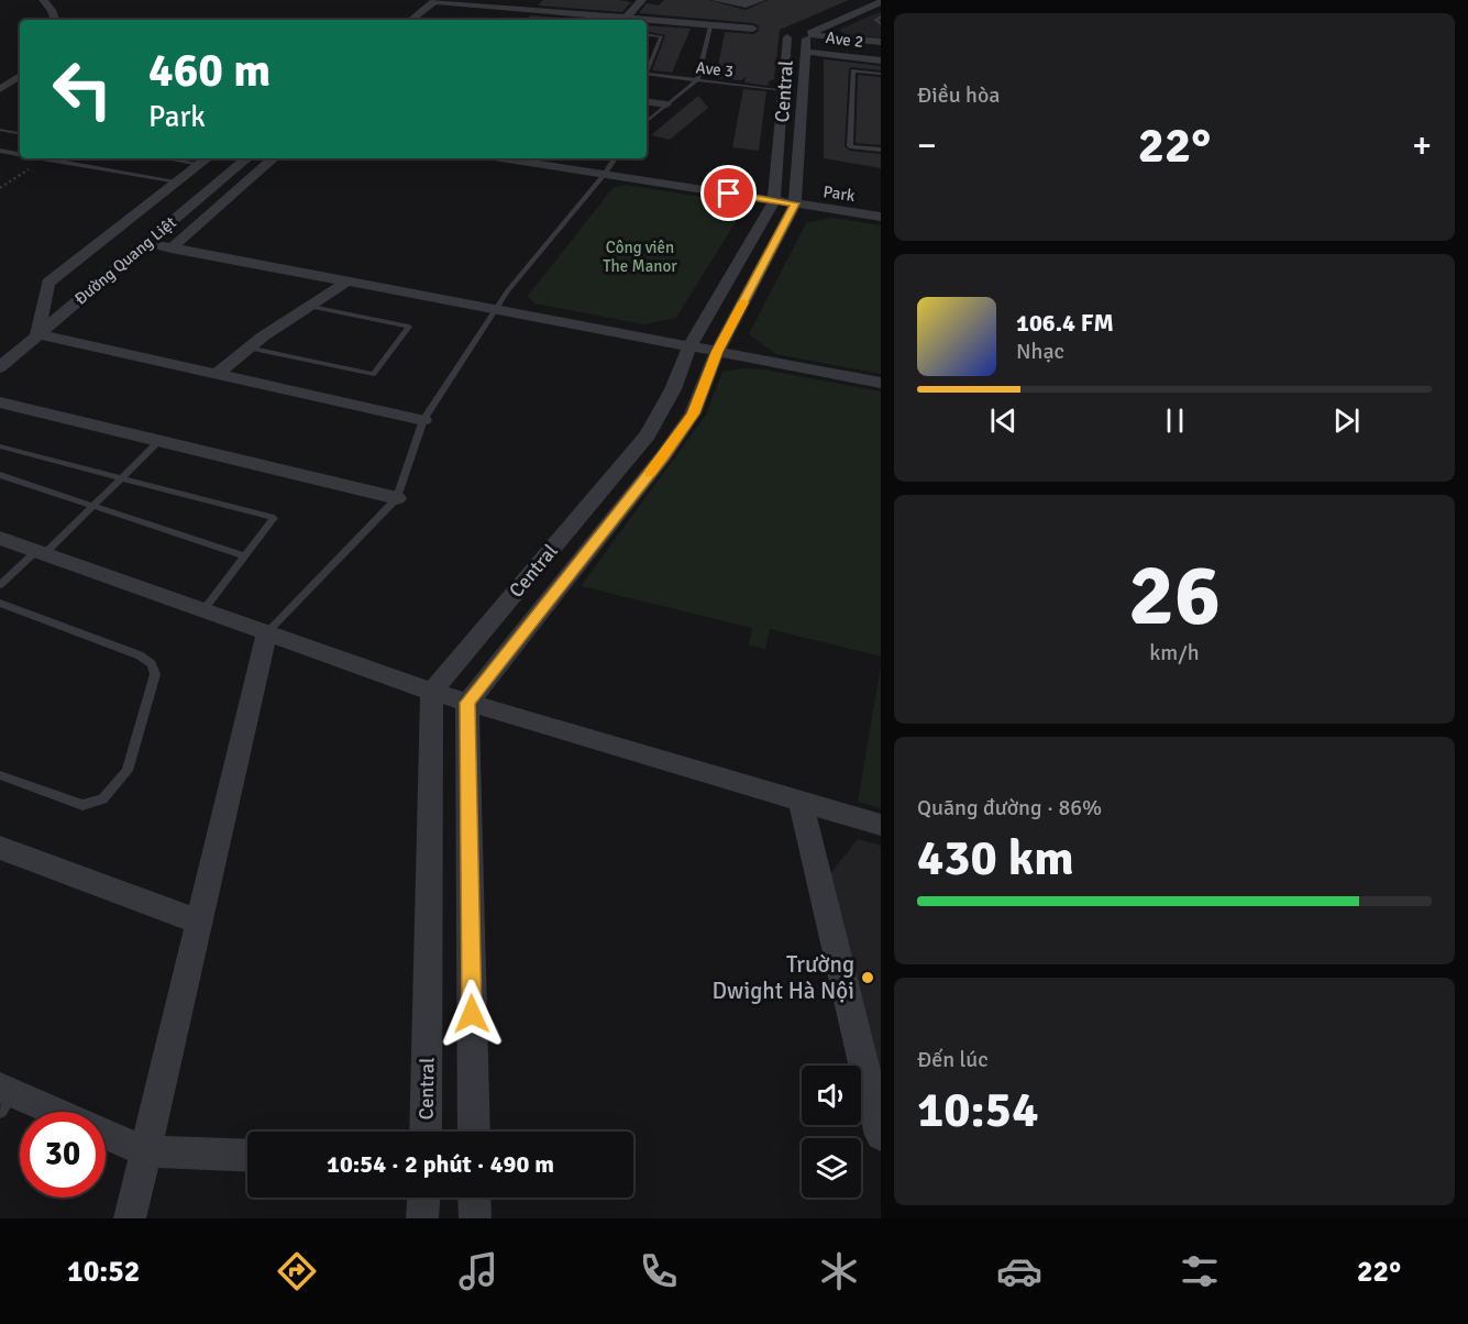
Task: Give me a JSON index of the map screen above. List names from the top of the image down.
{
  "streets": {
    "street": [
      "Ave 2",
      "Central",
      "Park",
      "Đường Quang Liệt"
    ],
    "lane": ["Ave 3"]
  },
  "crossings": [
    ["Ave 2", "Central"],
    ["Ave 3", "Central"],
    ["Central", "Park"]
  ],
  "parks": ["Công viên The Manor"],
  "places": ["Trường Dwight Hà Nội"],
  "page": {
    "tile": [
      "Điều hòa",
      ["26", "km/h"],
      ["Quãng đường · 86%", "430 km"],
      ["Đến lúc", "10:54"]
    ],
    "turn": ["460 m", "Park"],
    "heat": ["−", "22°", "+"],
    "song": ["106.4 FM", "Nhạc"],
    "limit": "30",
    "trip": "10:54 · 2 phút · 490 m",
    "tabs": ["10:52", "22°"]
  }
}
